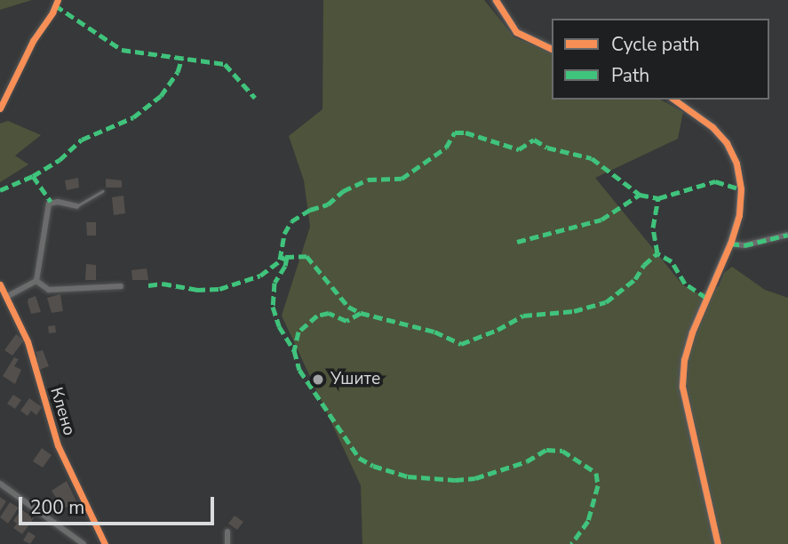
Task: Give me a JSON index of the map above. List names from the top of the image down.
{
  "streets": {
    "street": ["Клено"]
  },
  "places": ["Ушите"],
  "legend": ["Cycle path", "Path"],
  "scale_bar": "200 m"
}
